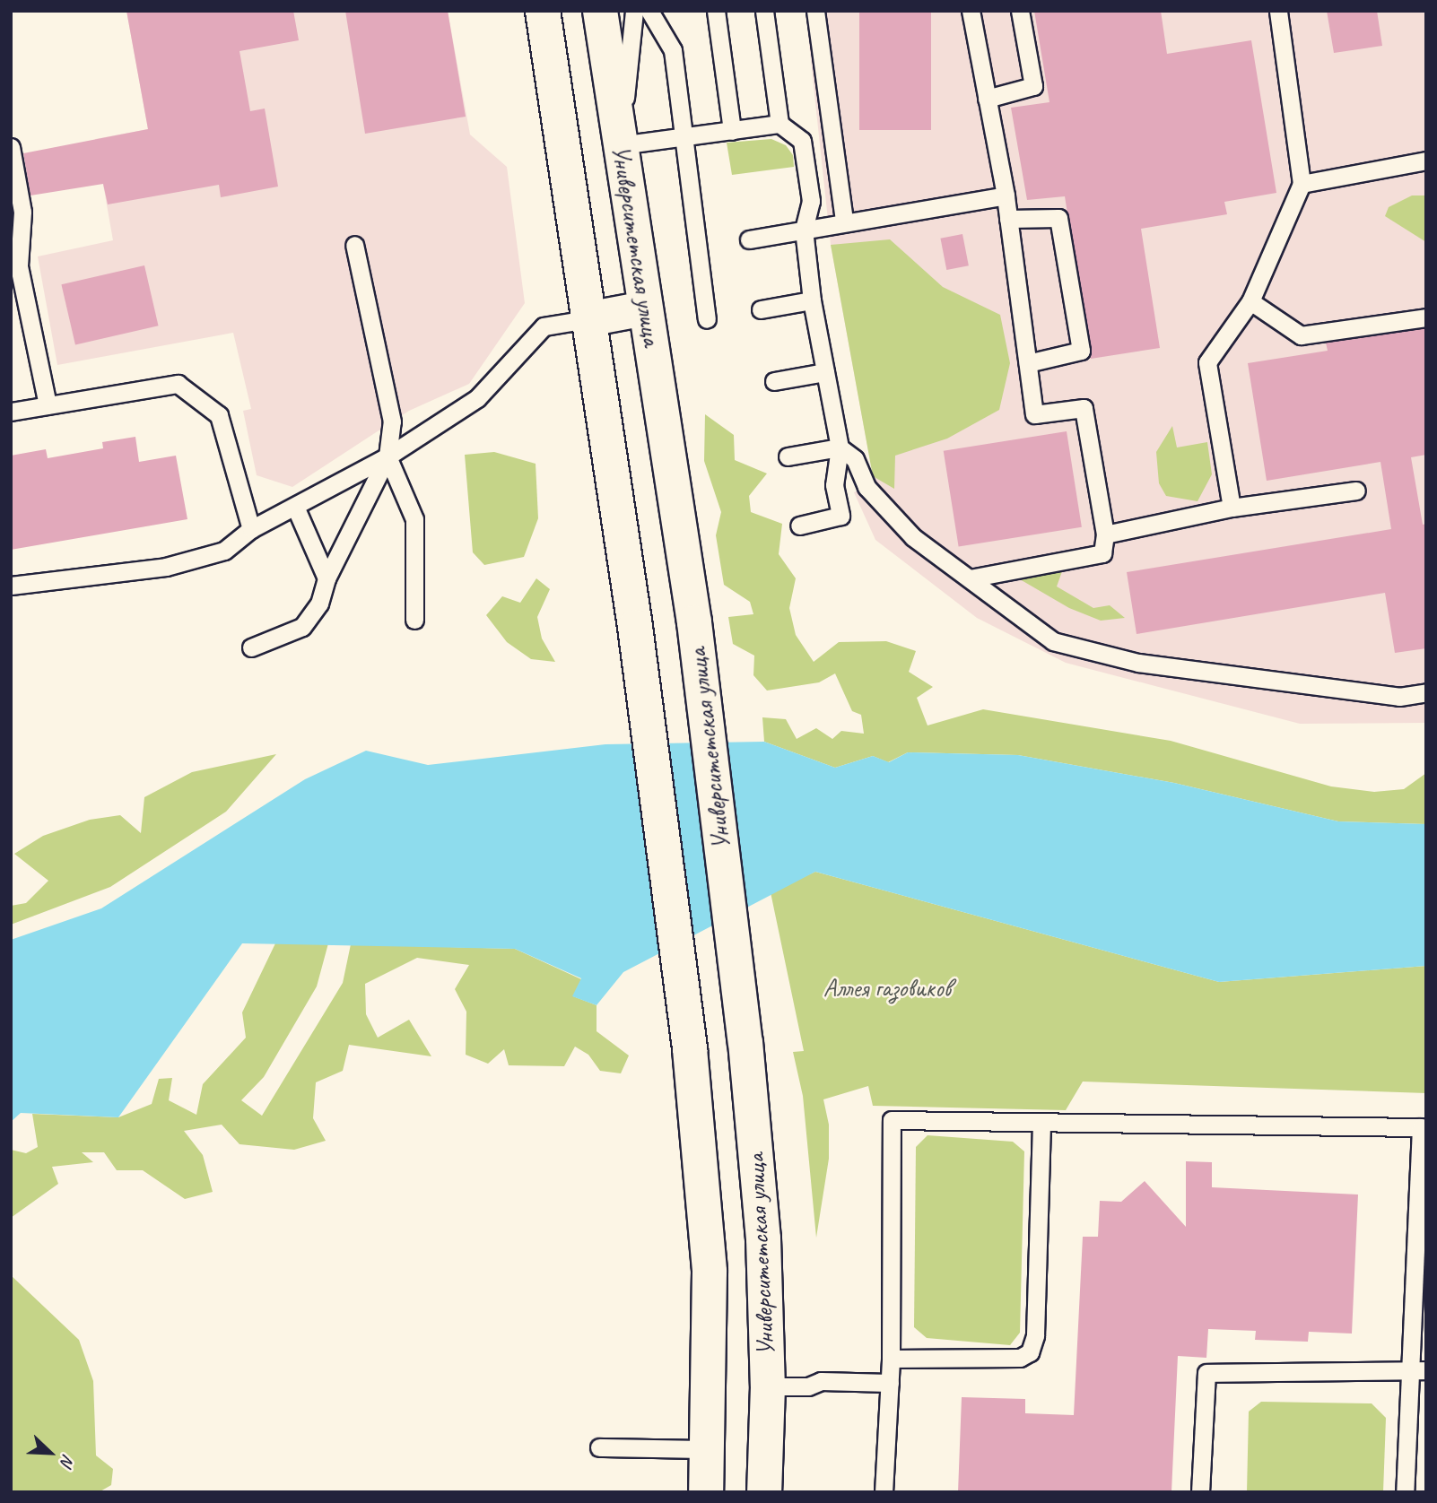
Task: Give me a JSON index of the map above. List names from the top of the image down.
{
  "streets": {
    "main road": ["Университетская улица"]
  },
  "parks": ["Аллея газовиков"],
  "north": "bottom right"
}
